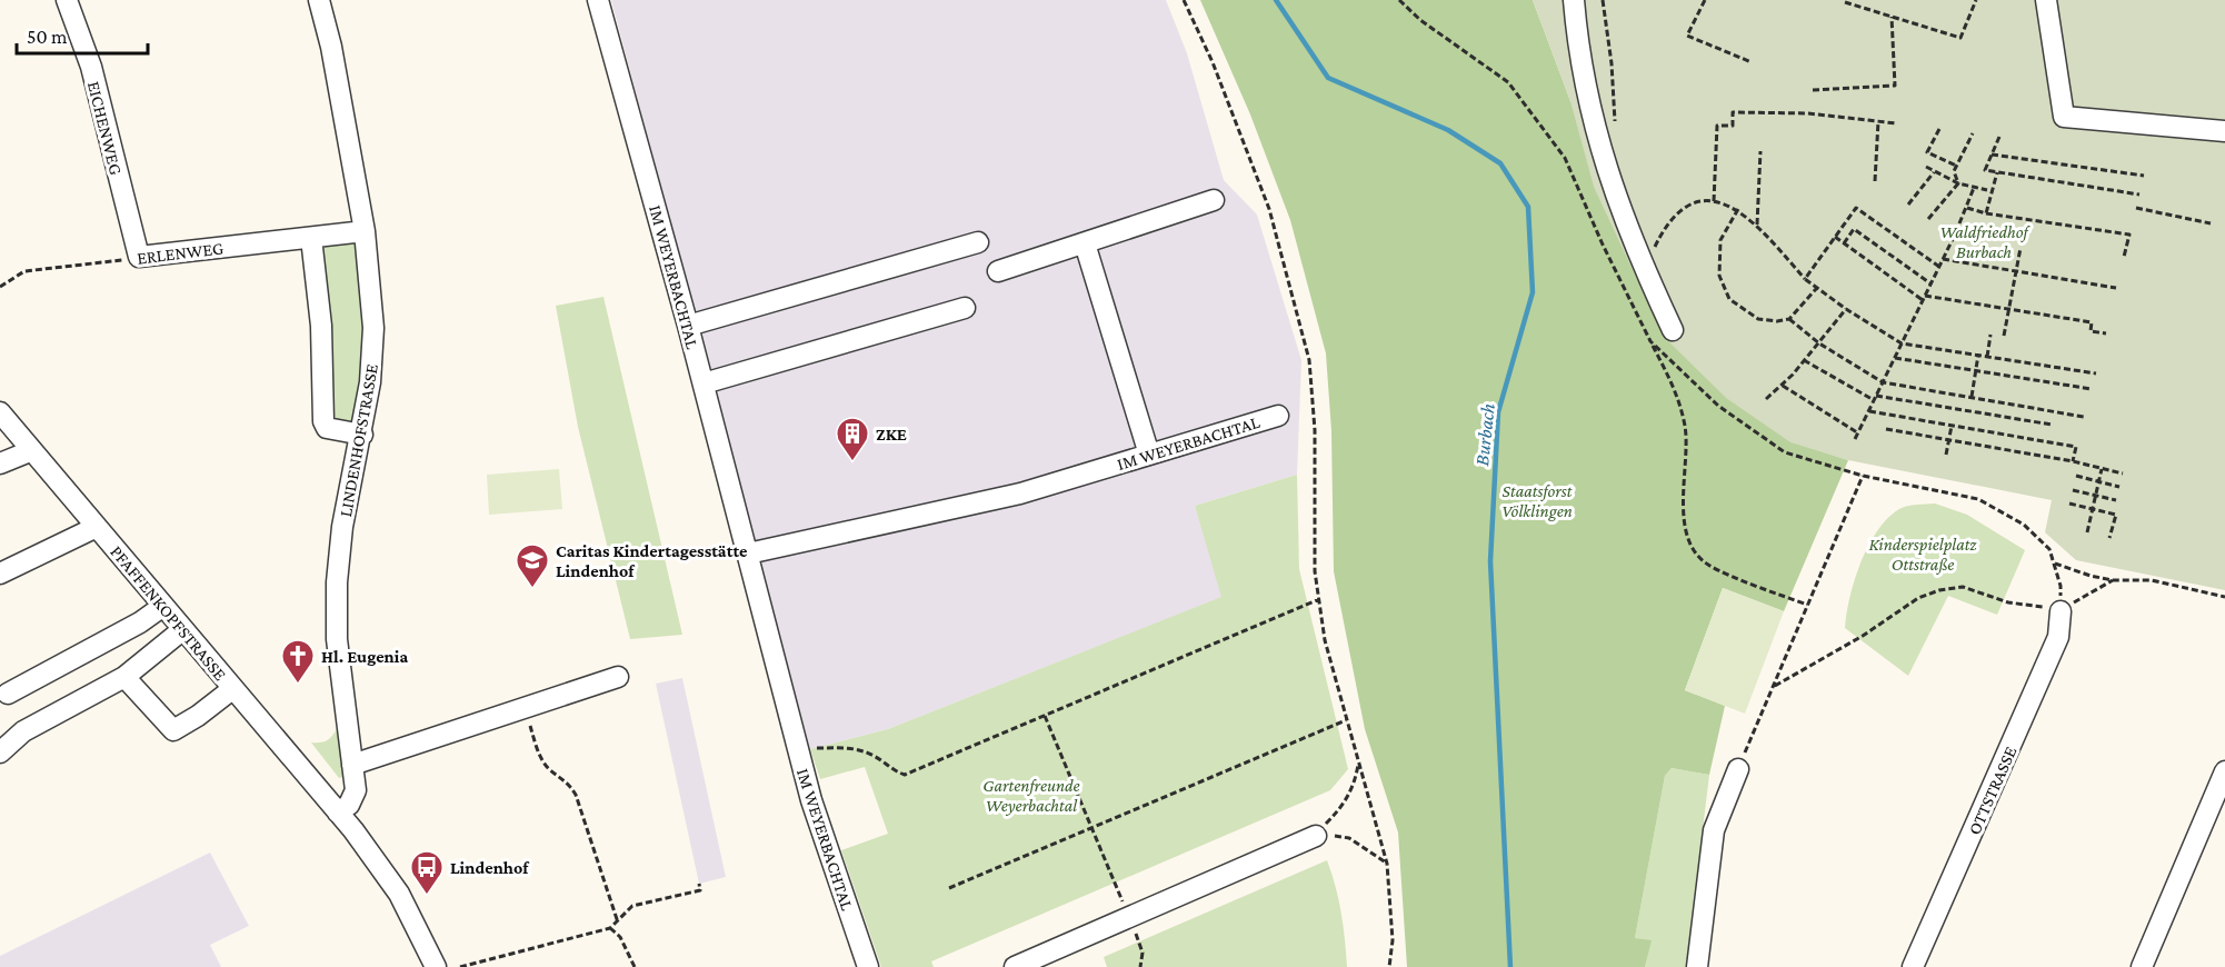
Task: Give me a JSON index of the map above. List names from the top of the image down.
{
  "streets": {
    "street": [
      "EICHENWEG",
      "ERLENWEG",
      "IM WEYERBACHTAL",
      "LINDENHOFSTRASSE",
      "PFAFFENKOPFSTRASSE",
      "OTTSTRASSE"
    ]
  },
  "crossings": [
    ["EICHENWEG", "ERLENWEG"],
    ["ERLENWEG", "LINDENHOFSTRASSE"]
  ],
  "water": ["Burbach"],
  "parks": [
    "Waldfriedhof Burbach",
    "Staatsforst Völklingen",
    "Kinderspielplatz Ottstraße",
    "Gartenfreunde Weyerbachtal"
  ],
  "places": {
    "building": ["ZKE"],
    "school or university": ["Caritas Kindertagesstätte Lindenhof"],
    "church": ["Hl. Eugenia"],
    "bus stop": ["Lindenhof"]
  },
  "scale_bar": "50 m"
}
